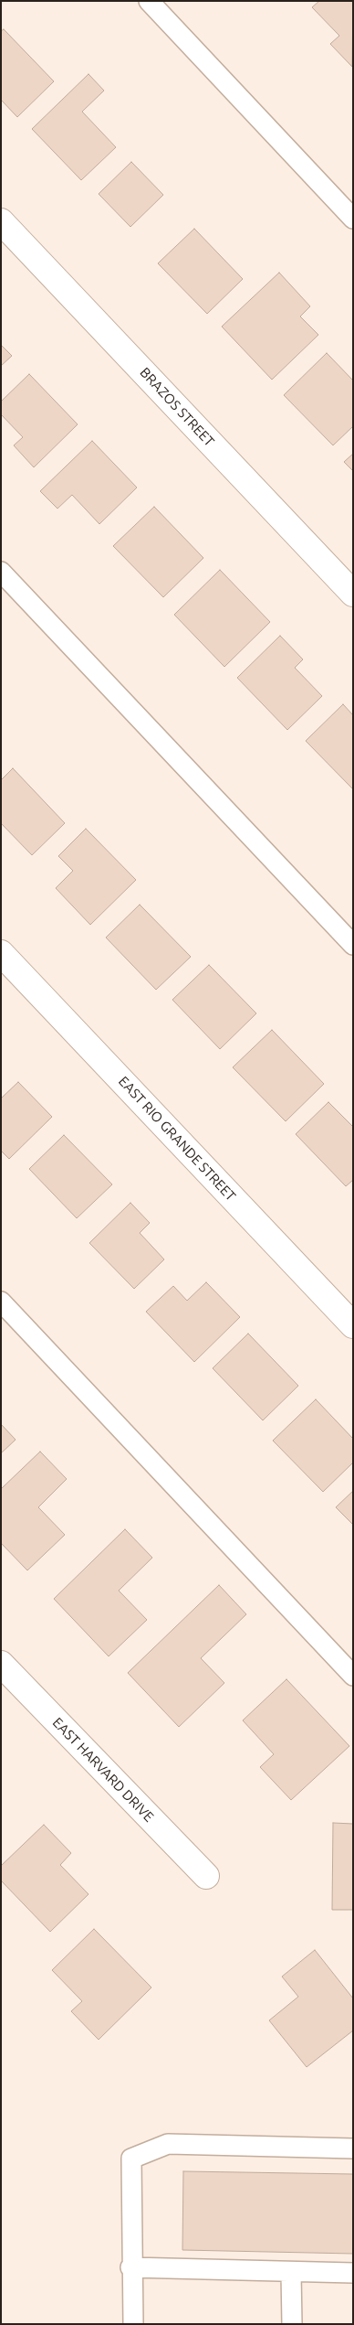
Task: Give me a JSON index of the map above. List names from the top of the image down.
{
  "streets": {
    "street": ["BRAZOS STREET", "EAST RIO GRANDE STREET", "EAST HARVARD DRIVE"]
  }
}
